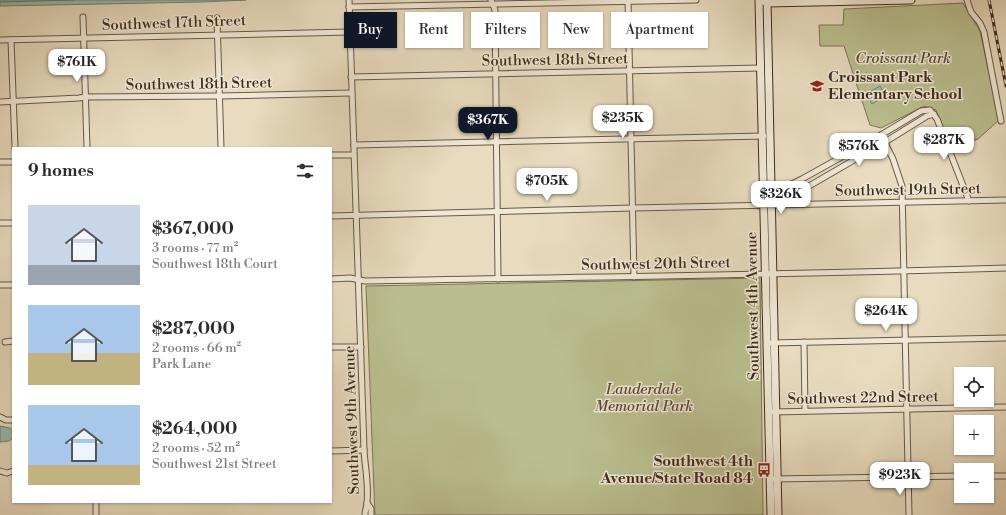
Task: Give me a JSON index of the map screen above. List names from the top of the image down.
{
  "streets": {
    "main road": ["Southwest 4th Avenue"],
    "street": [
      "Southwest 17th Street",
      "Southwest 18th Street",
      "Southwest 19th Street",
      "Southwest 20th Street",
      "Southwest 22nd Street",
      "Southwest 9th Avenue"
    ]
  },
  "crossings": [
    ["Southwest 18th Street", "Southwest 4th Avenue"],
    ["Southwest 18th Street", "Southwest 9th Avenue"],
    ["Southwest 19th Street", "Southwest 4th Avenue"],
    ["Southwest 19th Street", "Southwest 9th Avenue"],
    ["Southwest 20th Street", "Southwest 4th Avenue"],
    ["Southwest 20th Street", "Southwest 9th Avenue"],
    ["Southwest 4th Avenue", "Southwest 22nd Street"]
  ],
  "parks": ["Croissant Park", "Lauderdale Memorial Park"],
  "places": {
    "school or university": ["Croissant Park Elementary School"],
    "bus stop": ["Southwest 4th Avenue/State Road 84"]
  },
  "page": {
    "chip": [
      "Buy",
      "Rent",
      "Filters",
      "New",
      "Apartment"
    ],
    "price": [
      "$761K",
      "$235K",
      "$367K",
      "$287K",
      "$576K",
      "$705K",
      "$326K",
      "$264K",
      "$923K"
    ],
    "heading": "9 homes",
    "list": [
      {
        "name": "$367,000",
        "note": "3 rooms · 77 m² · Southwest 18th Court"
      },
      {
        "name": "$287,000",
        "note": "2 rooms · 66 m² · Park Lane"
      },
      {
        "name": "$264,000",
        "note": "2 rooms · 52 m² · Southwest 21st Street"
      }
    ],
    "map_buttons": ["+", "−"]
  }
}
